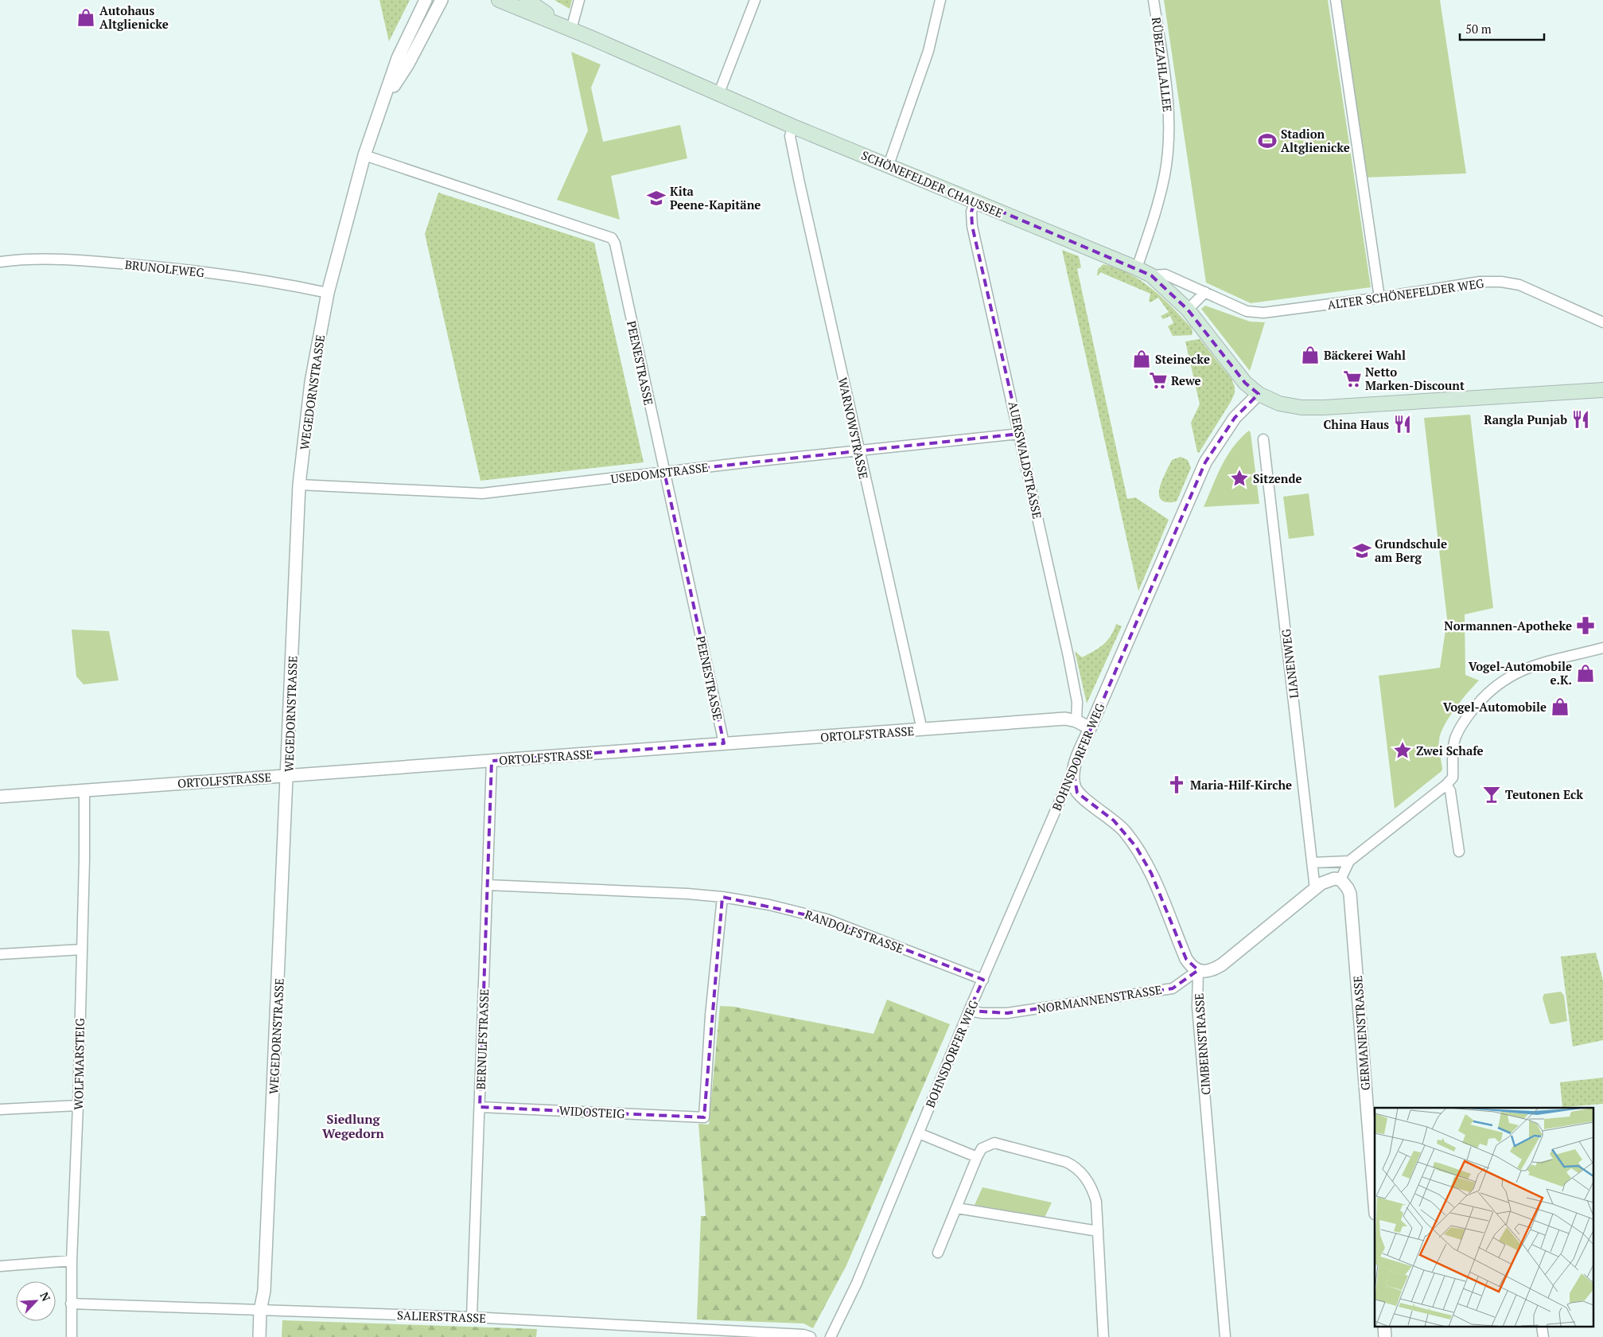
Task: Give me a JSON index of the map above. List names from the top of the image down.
{
  "streets": {
    "main road": ["SCHÖNEFELDER CHAUSSEE"],
    "street": [
      "RÜBEZAHLALLEE",
      "BRUNOLFWEG",
      "ALTER SCHÖNEFELDER WEG",
      "PEENESTRASSE",
      "WEGEDORNSTRASSE",
      "WARNOWSTRASSE",
      "AUERSWALDSTRASSE",
      "USEDOMSTRASSE",
      "LIANENWEG",
      "ORTOLFSTRASSE",
      "BOHNSDORFER WEG",
      "RANDOLFSTRASSE",
      "NORMANNENSTRASSE",
      "GERMANENSTRASSE",
      "BERNULFSTRASSE",
      "CIMBERNSTRASSE",
      "WOLFMARSTEIG",
      "WIDOSTEIG",
      "SALIERSTRASSE"
    ]
  },
  "crossings": [
    ["RÜBEZAHLALLEE", "SCHÖNEFELDER CHAUSSEE"],
    ["SCHÖNEFELDER CHAUSSEE", "ALTER SCHÖNEFELDER WEG"],
    ["SCHÖNEFELDER CHAUSSEE", "WARNOWSTRASSE"],
    ["SCHÖNEFELDER CHAUSSEE", "AUERSWALDSTRASSE"],
    ["SCHÖNEFELDER CHAUSSEE", "BOHNSDORFER WEG"],
    ["BRUNOLFWEG", "WEGEDORNSTRASSE"],
    ["PEENESTRASSE", "WEGEDORNSTRASSE"],
    ["PEENESTRASSE", "USEDOMSTRASSE"],
    ["PEENESTRASSE", "ORTOLFSTRASSE"],
    ["WEGEDORNSTRASSE", "USEDOMSTRASSE"],
    ["WEGEDORNSTRASSE", "ORTOLFSTRASSE"],
    ["WEGEDORNSTRASSE", "SALIERSTRASSE"],
    ["WARNOWSTRASSE", "USEDOMSTRASSE"],
    ["WARNOWSTRASSE", "ORTOLFSTRASSE"],
    ["AUERSWALDSTRASSE", "USEDOMSTRASSE"],
    ["AUERSWALDSTRASSE", "ORTOLFSTRASSE"],
    ["LIANENWEG", "NORMANNENSTRASSE"],
    ["ORTOLFSTRASSE", "BOHNSDORFER WEG"],
    ["ORTOLFSTRASSE", "BERNULFSTRASSE"],
    ["ORTOLFSTRASSE", "WOLFMARSTEIG"],
    ["BOHNSDORFER WEG", "RANDOLFSTRASSE"],
    ["BOHNSDORFER WEG", "NORMANNENSTRASSE"],
    ["RANDOLFSTRASSE", "BERNULFSTRASSE"],
    ["RANDOLFSTRASSE", "WIDOSTEIG"],
    ["NORMANNENSTRASSE", "GERMANENSTRASSE"],
    ["NORMANNENSTRASSE", "CIMBERNSTRASSE"],
    ["BERNULFSTRASSE", "WIDOSTEIG"],
    ["BERNULFSTRASSE", "SALIERSTRASSE"],
    ["WOLFMARSTEIG", "SALIERSTRASSE"]
  ],
  "districts": ["Siedlung Wegedorn"],
  "places": {
    "shop": [
      "Autohaus Altglienicke",
      "Bäckerei Wahl",
      "Steinecke",
      "Vogel-Automobile e.K.",
      "Vogel-Automobile"
    ],
    "sports": ["Stadion Altglienicke"],
    "school or university": ["Kita Peene-Kapitäne", "Grundschule am Berg"],
    "supermarket": ["Netto Marken-Discount", "Rewe"],
    "restaurant": ["Rangla Punjab", "China Haus"],
    "place": ["Sitzende", "Zwei Schafe"],
    "pharmacy": ["Normannen-Apotheke"],
    "church": ["Maria-Hilf-Kirche"],
    "bar": ["Teutonen Eck"]
  },
  "scale_bar": "50 m",
  "north": "top right"
}
